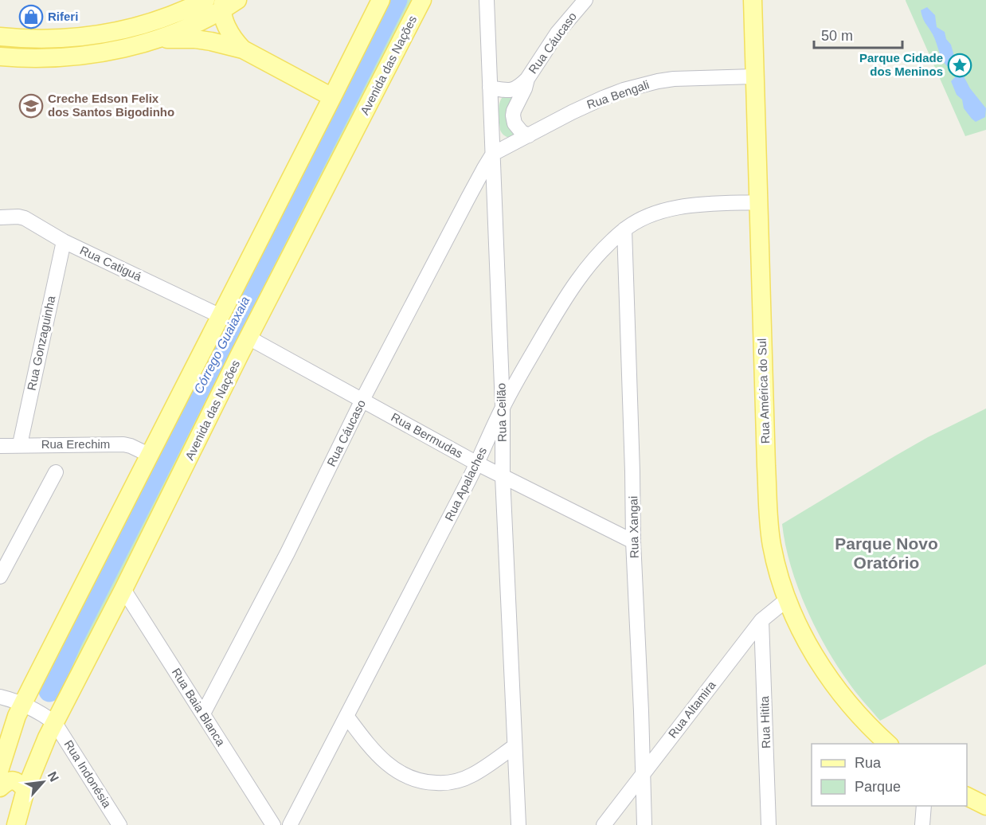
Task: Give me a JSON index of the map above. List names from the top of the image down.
{
  "streets": {
    "main road": ["Avenida das Nações", "Rua América do Sul"],
    "street": [
      "Rua Cáucaso",
      "Rua Bengali",
      "Rua Catiguá",
      "Rua Gonzaguinha",
      "Rua Ceilão",
      "Rua Bermudas",
      "Rua Erechim",
      "Rua Apalaches",
      "Rua Xangai",
      "Rua Baia Blanca",
      "Rua Altamira",
      "Rua Hitita",
      "Rua Indonésia"
    ]
  },
  "crossings": [
    ["Rua Cáucaso", "Rua Bengali"],
    ["Rua Cáucaso", "Rua Ceilão"],
    ["Rua Cáucaso", "Rua Bermudas"],
    ["Rua Cáucaso", "Rua Baia Blanca"],
    ["Avenida das Nações", "Rua Bermudas"],
    ["Avenida das Nações", "Rua Baia Blanca"],
    ["Avenida das Nações", "Rua Indonésia"],
    ["Rua Bengali", "Rua América do Sul"],
    ["Rua Bengali", "Rua Ceilão"],
    ["Rua Catiguá", "Rua Gonzaguinha"],
    ["Rua Gonzaguinha", "Rua Erechim"],
    ["Rua América do Sul", "Rua Apalaches"],
    ["Rua América do Sul", "Rua Altamira"],
    ["Rua Ceilão", "Rua Bermudas"],
    ["Rua Ceilão", "Rua Apalaches"],
    ["Rua Bermudas", "Rua Apalaches"],
    ["Rua Bermudas", "Rua Xangai"],
    ["Rua Apalaches", "Rua Xangai"],
    ["Rua Xangai", "Rua Altamira"],
    ["Rua Altamira", "Rua Hitita"]
  ],
  "districts": ["Parque Novo Oratório"],
  "water": ["Córrego Guaiaxaia"],
  "places": {
    "shop": ["Riferi"],
    "place": ["Parque Cidade dos Meninos"],
    "school or university": ["Creche Edson Felix dos Santos Bigodinho"]
  },
  "legend": ["Rua", "Parque"],
  "scale_bar": "50 m",
  "north": "top right"
}
